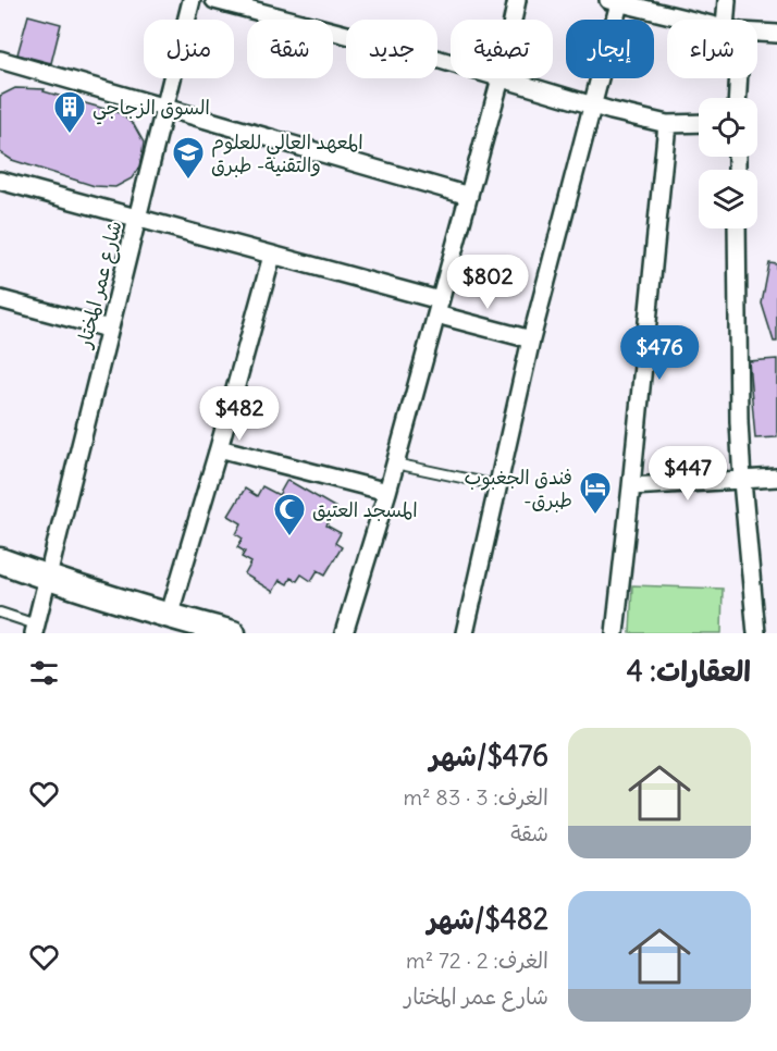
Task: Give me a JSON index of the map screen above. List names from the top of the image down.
{
  "streets": {
    "street": ["شارع عمر المختار"]
  },
  "places": {
    "building": ["السوق الزجاجي"],
    "school or university": ["المعهد العالي للعلوم والتقنية- طبرق"],
    "hotel": ["فندق الجغبوب -طبرق"],
    "mosque": ["المسجد العتيق"]
  },
  "page": {
    "chip": [
      "شراء",
      "إيجار",
      "تصفية",
      "جديد",
      "شقة",
      "منزل"
    ],
    "price": [
      "$802",
      "$476",
      "$482",
      "$447"
    ],
    "heading": "العقارات: 4",
    "list": [
      {
        "name": "$476/شهر",
        "note": "الغرف: 3 · 83 m² · شقة"
      },
      {
        "name": "$482/شهر",
        "note": "الغرف: 2 · 72 m² · شارع عمر المختار"
      }
    ]
  }
}
